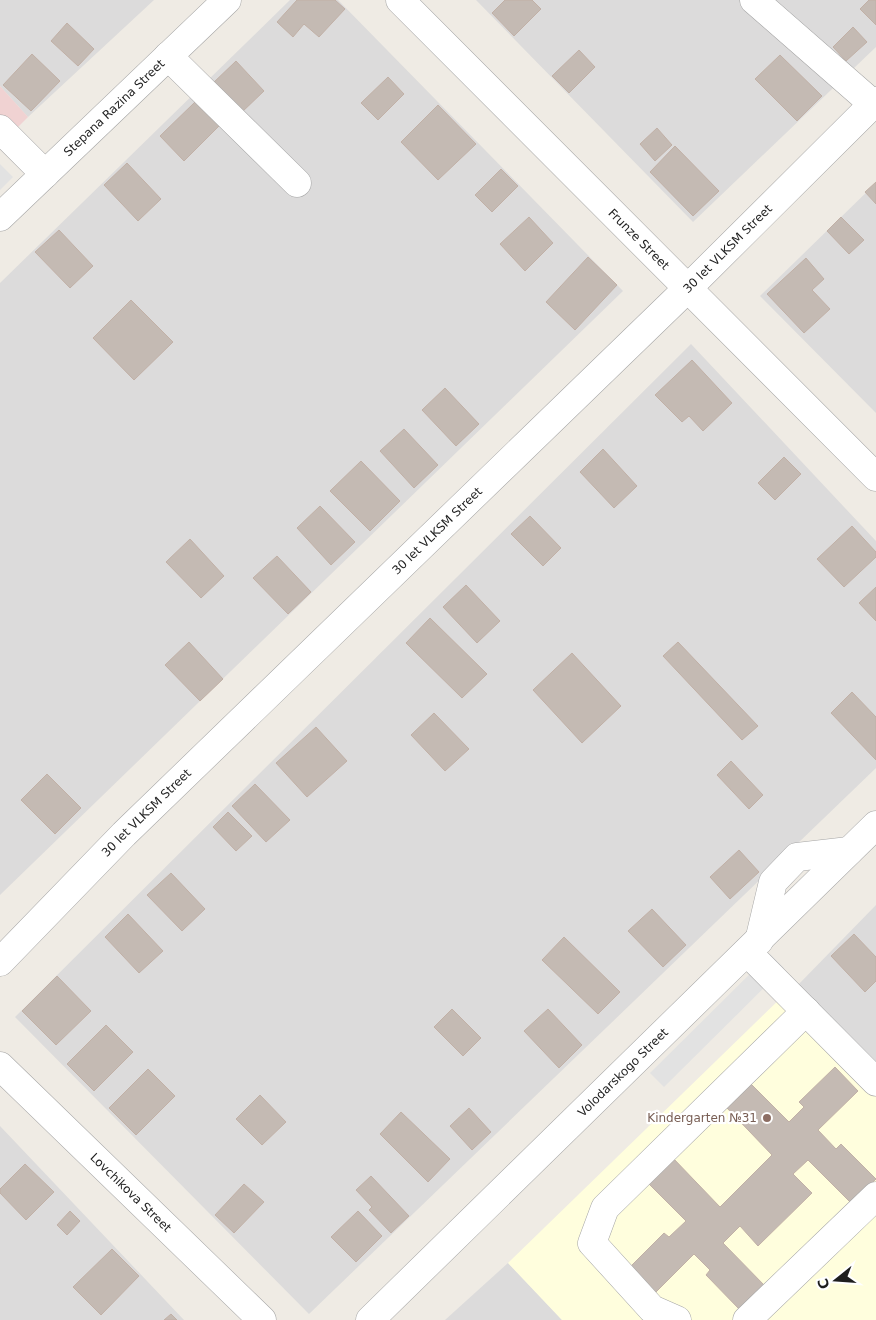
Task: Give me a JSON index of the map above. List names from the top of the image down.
{
  "streets": {
    "street": [
      "Stepana Razina Street",
      "Frunze Street",
      "30 let VLKSM Street",
      "Volodarskogo Street",
      "Lovchikova Street"
    ]
  },
  "crossings": [
    ["Frunze Street", "30 let VLKSM Street"]
  ],
  "places": ["Kindergarten №31"],
  "north": "left"
}
